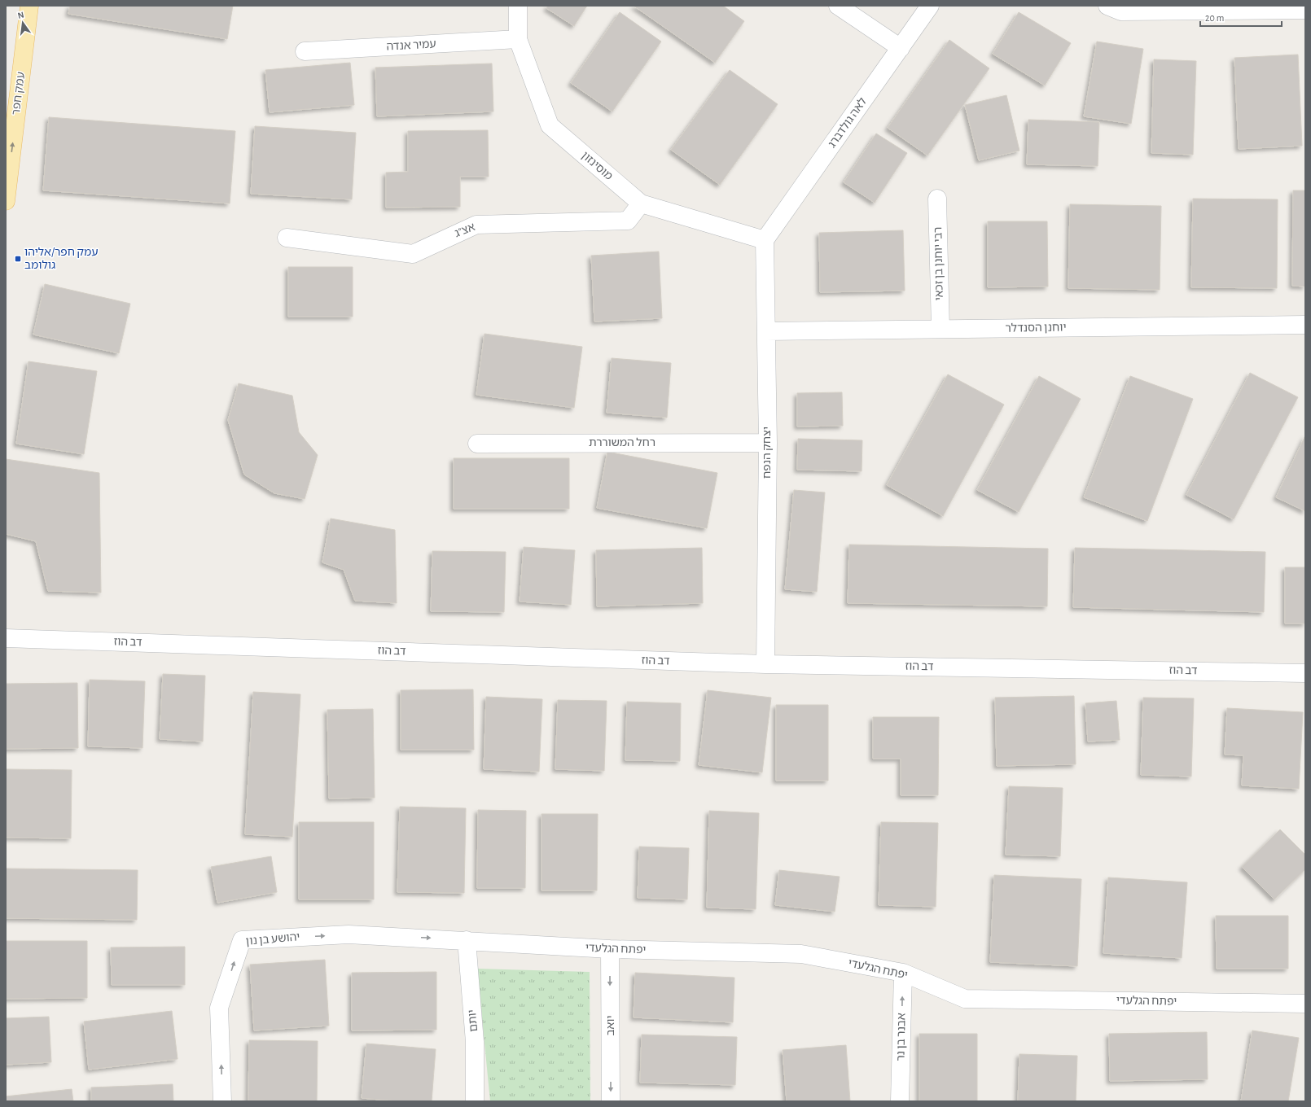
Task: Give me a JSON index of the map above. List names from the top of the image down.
{
  "streets": {
    "main road": ["עמק חפר"],
    "street": [
      "עמיר אנדה",
      "לאה גולדברג",
      "מוסינזון",
      "אצ\"ג",
      "רבי יוחנן בן זכאי",
      "יוחנן הסנדלר",
      "רחל המשוררת",
      "יצחק הנפח",
      "דב הוז",
      "יהושע בן נון",
      "יפתח הגלעדי",
      "יותם",
      "יואב",
      "אבנר בן נר"
    ]
  },
  "crossings": [
    ["עמיר אנדה", "מוסינזון"],
    ["לאה גולדברג", "מוסינזון"],
    ["לאה גולדברג", "יצחק הנפח"],
    ["מוסינזון", "אצ\"ג"],
    ["מוסינזון", "יצחק הנפח"],
    ["רבי יוחנן בן זכאי", "יוחנן הסנדלר"],
    ["יוחנן הסנדלר", "יצחק הנפח"],
    ["רחל המשוררת", "יצחק הנפח"],
    ["יצחק הנפח", "דב הוז"],
    ["יהושע בן נון", "יפתח הגלעדי"],
    ["יהושע בן נון", "יותם"],
    ["יפתח הגלעדי", "יותם"],
    ["יפתח הגלעדי", "יואב"],
    ["יפתח הגלעדי", "אבנר בן נר"]
  ],
  "one_way": ["עמק חפר", "יואב", "אבנר בן נר"],
  "places": {
    "transit": ["עמק חפר/אליהו גולומב"]
  },
  "scale_bar": "20 m",
  "north": "top"
}
